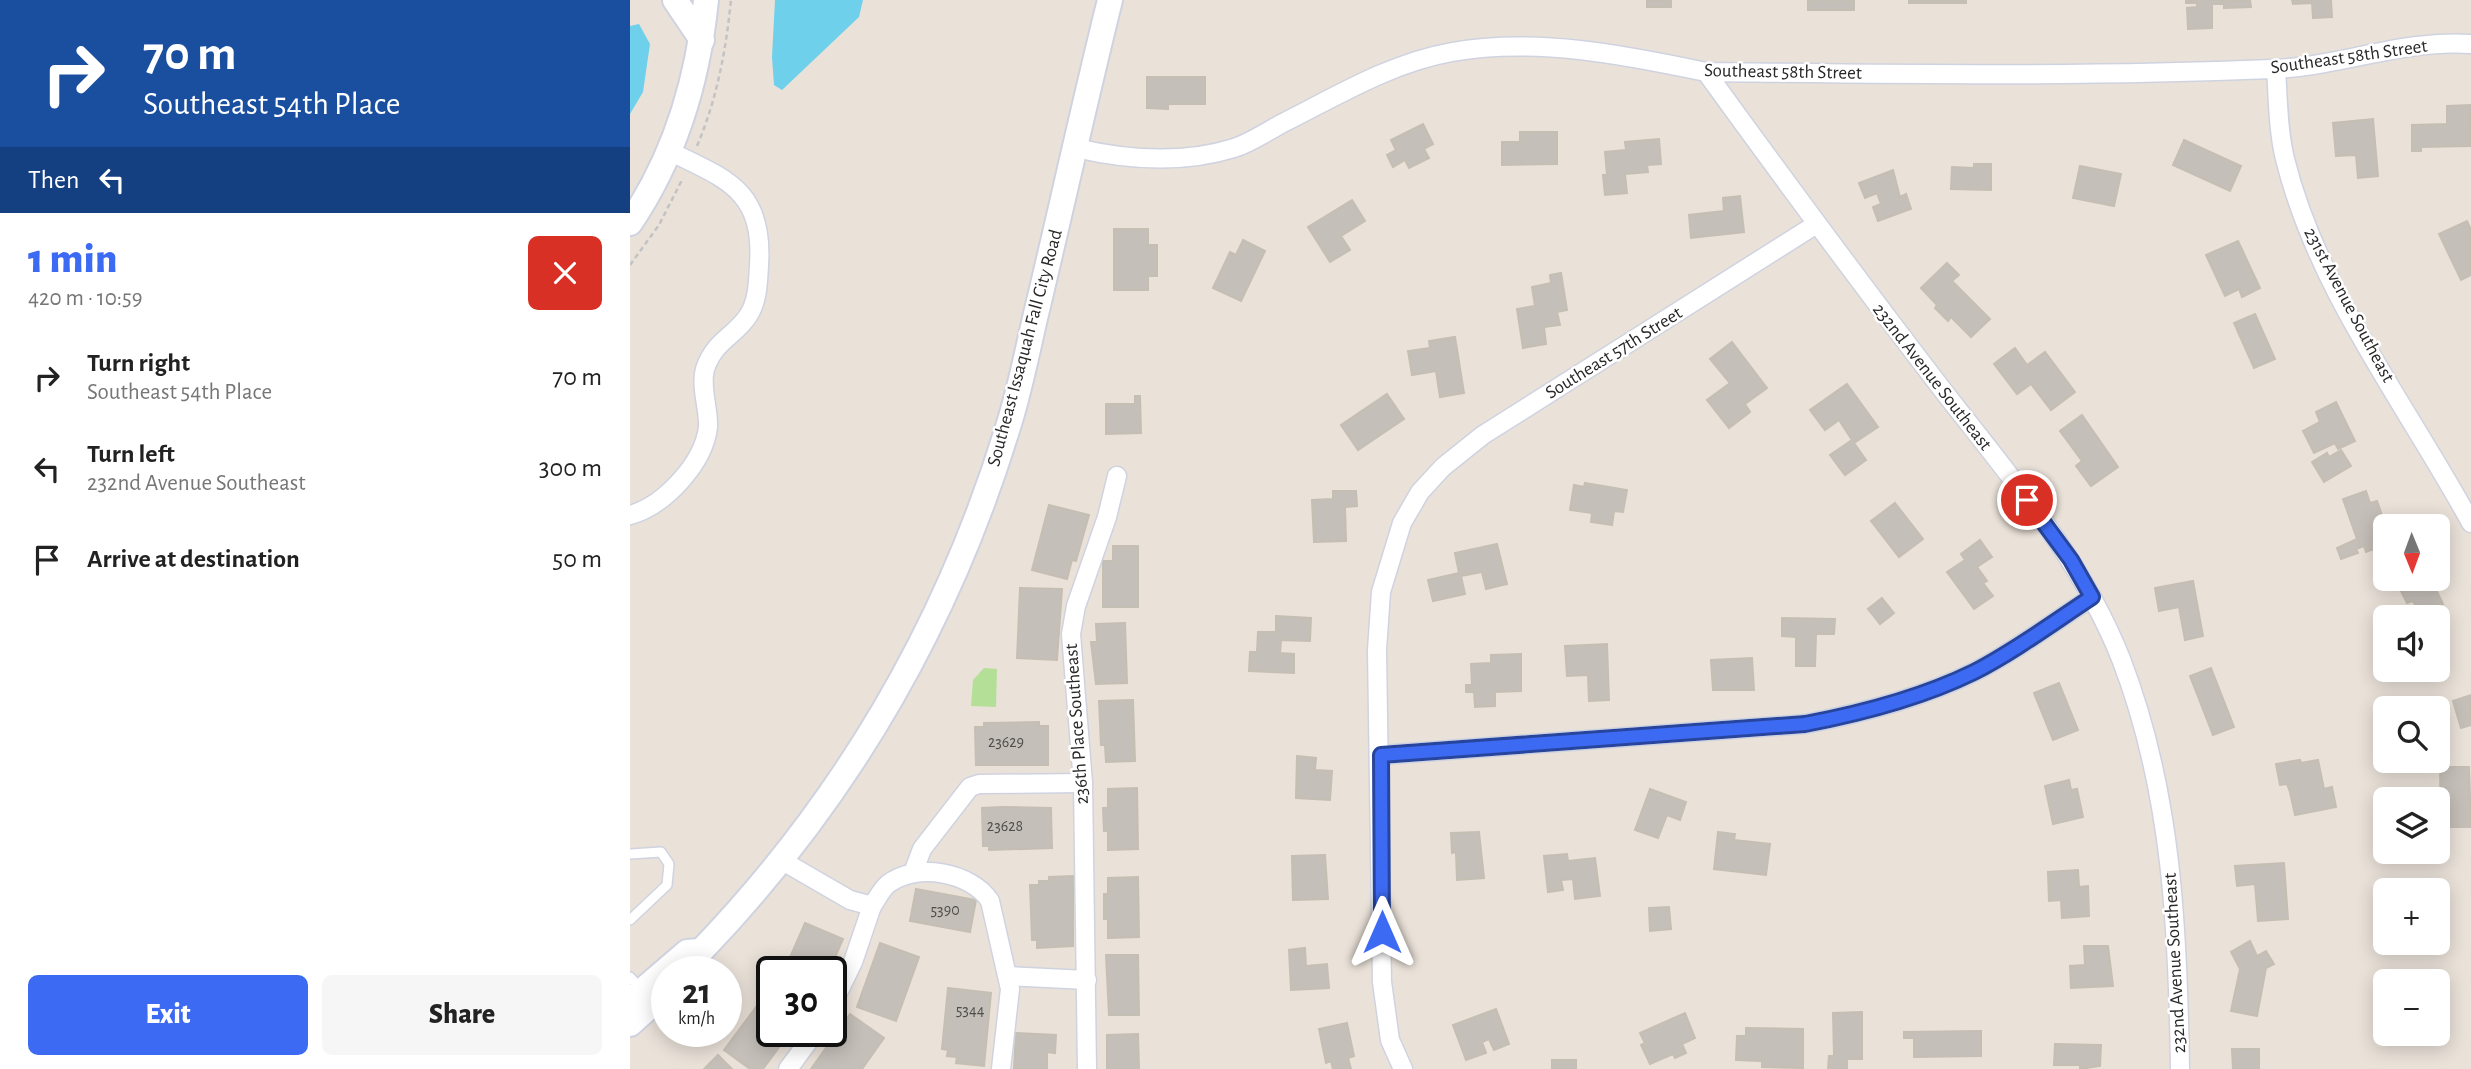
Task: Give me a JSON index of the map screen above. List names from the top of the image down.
{
  "streets": {
    "main road": ["Southeast Issaquah Fall City Road"],
    "street": [
      "Southeast 58th Street",
      "231st Avenue Southeast",
      "Southeast 57th Street",
      "232nd Avenue Southeast",
      "236th Place Southeast"
    ]
  },
  "crossings": [
    ["Southeast 58th Street", "231st Avenue Southeast"],
    ["Southeast 58th Street", "Southeast Issaquah Fall City Road"],
    ["Southeast 58th Street", "232nd Avenue Southeast"],
    ["Southeast 57th Street", "232nd Avenue Southeast"]
  ],
  "house_numbers": [
    "23629",
    "23628",
    "5390",
    "5344"
  ],
  "north": "bottom",
  "page": {
    "turn": ["70 m", "Southeast 54th Place"],
    "then": "Then",
    "heading": ["1 min", "420 m · 10:59"],
    "list": [
      {
        "name": "Turn right",
        "note": "Southeast 54th Place",
        "value": "70 m"
      },
      {
        "name": "Turn left",
        "note": "232nd Avenue Southeast",
        "value": "300 m"
      },
      {
        "name": "Arrive at destination",
        "value": "50 m"
      }
    ],
    "map_buttons": ["+", "−"],
    "speed": "21 km/h",
    "limit": "30",
    "buttons": ["Exit", "Share"]
  }
}
